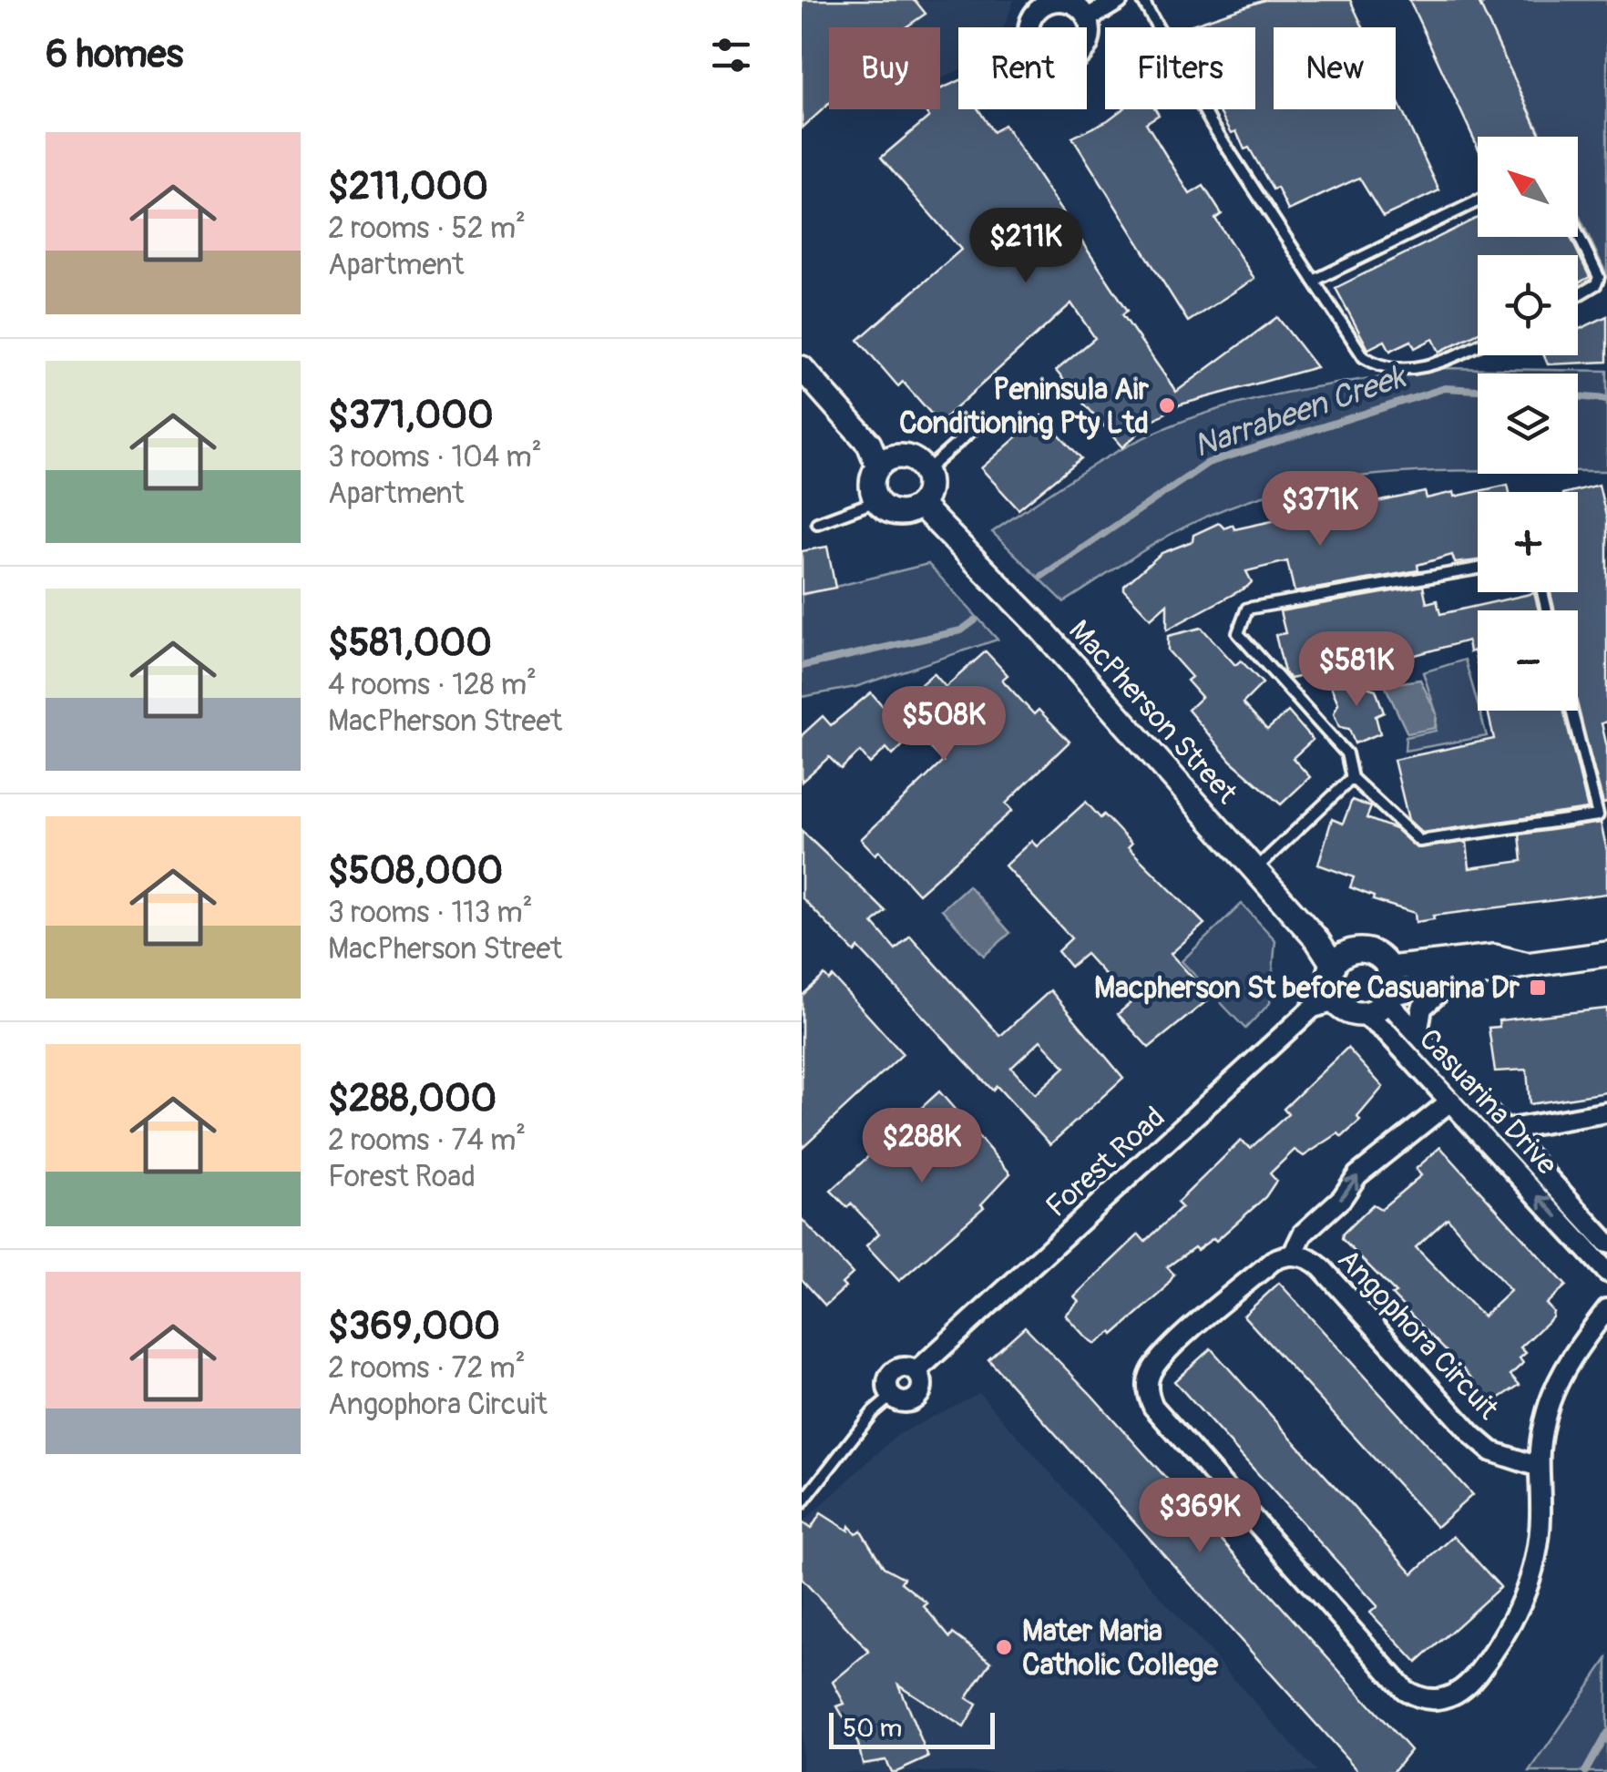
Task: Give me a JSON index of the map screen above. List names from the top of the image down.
{
  "streets": {
    "street": [
      "MacPherson Street",
      "Casuarina Drive",
      "Forest Road",
      "Angophora Circuit"
    ]
  },
  "crossings": [
    ["MacPherson Street", "Casuarina Drive"],
    ["MacPherson Street", "Forest Road"],
    ["Casuarina Drive", "Forest Road"]
  ],
  "water": ["Narrabeen Creek"],
  "places": {
    "other": ["Peninsula Air Conditioning Pty Ltd", "Mater Maria Catholic College"],
    "transit": ["Macpherson St before Casuarina Dr"]
  },
  "scale_bar": "50 m",
  "north": "top left",
  "page": {
    "heading": "6 homes",
    "chip": [
      "Buy",
      "Rent",
      "Filters",
      "New"
    ],
    "list": [
      {
        "name": "$211,000",
        "note": "2 rooms · 52 m² · Apartment"
      },
      {
        "name": "$371,000",
        "note": "3 rooms · 104 m² · Apartment"
      },
      {
        "name": "$581,000",
        "note": "4 rooms · 128 m² · MacPherson Street"
      },
      {
        "name": "$508,000",
        "note": "3 rooms · 113 m² · MacPherson Street"
      },
      {
        "name": "$288,000",
        "note": "2 rooms · 74 m² · Forest Road"
      },
      {
        "name": "$369,000",
        "note": "2 rooms · 72 m² · Angophora Circuit"
      }
    ],
    "map_buttons": ["+", "−"],
    "price": [
      "$211K",
      "$371K",
      "$581K",
      "$508K",
      "$288K",
      "$369K"
    ],
    "scale": "50 m"
  }
}
